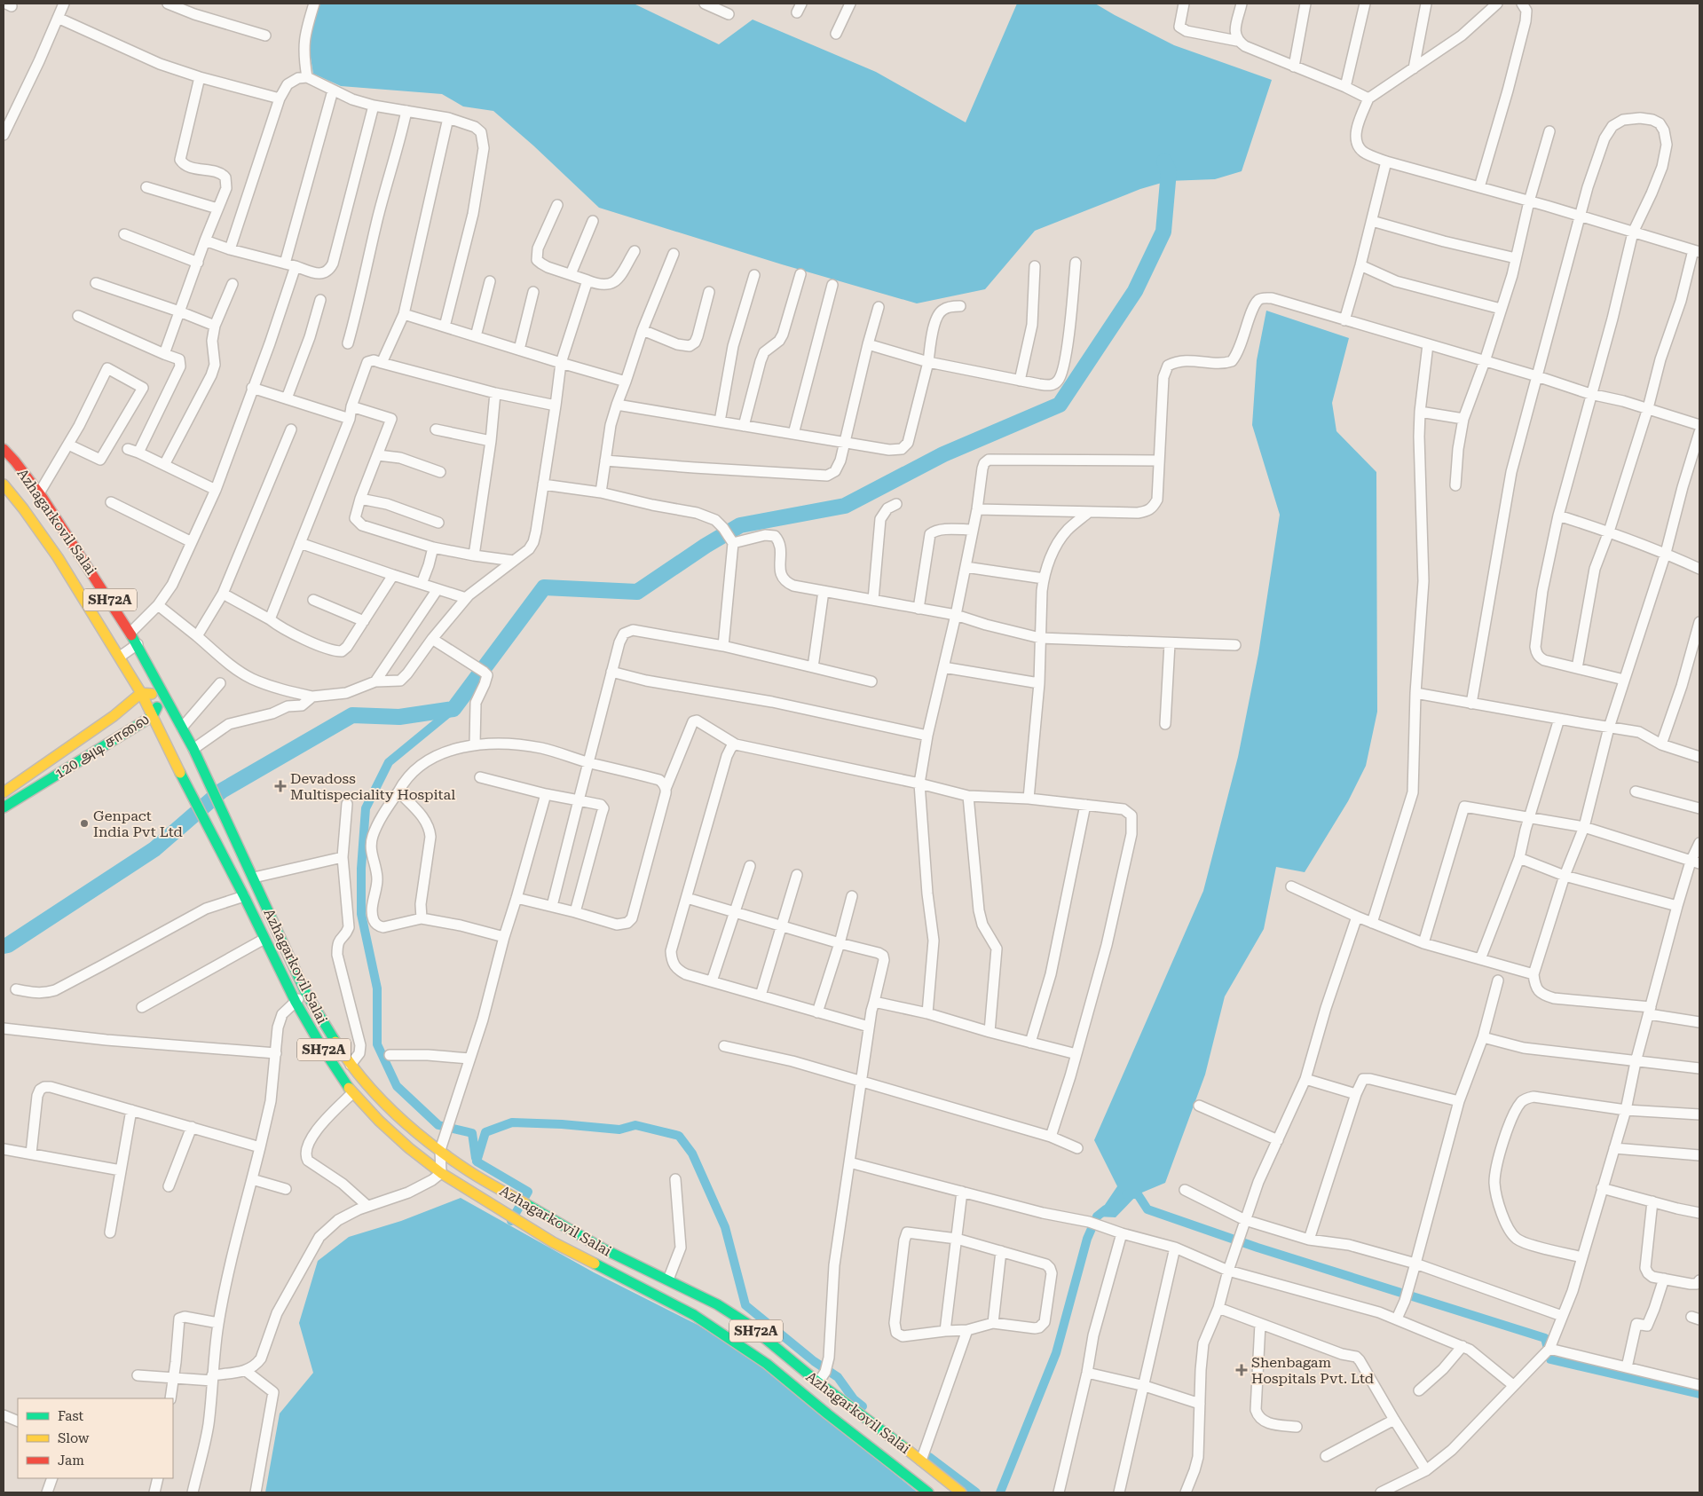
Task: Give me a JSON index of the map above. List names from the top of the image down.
{
  "streets": {
    "main road": ["Azhagarkovil Salai", "SH72A", "120 அடி சாலை"]
  },
  "crossings": [
    ["Azhagarkovil Salai", "120 அடி சாலை"]
  ],
  "places": {
    "health": ["Devadoss Multispeciality Hospital", "Shenbagam Hospitals Pvt. Ltd"],
    "other": ["Genpact India Pvt Ltd"]
  },
  "legend": ["Fast", "Slow", "Jam"]
}
